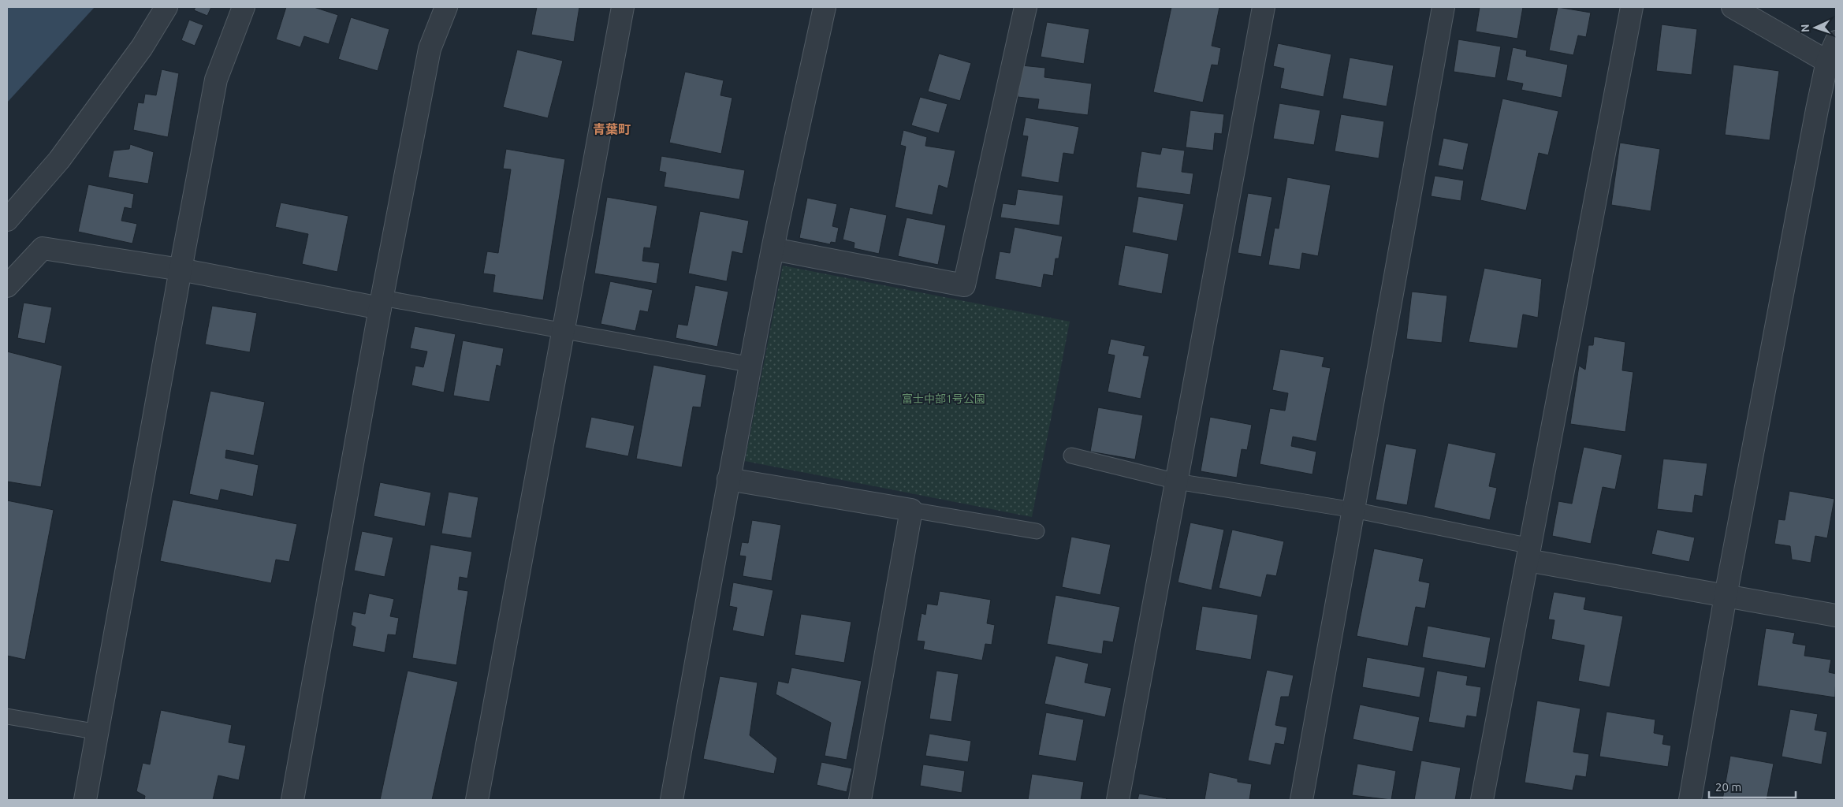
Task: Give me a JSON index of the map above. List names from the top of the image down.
{
  "districts": ["青葉町"],
  "parks": ["富士中部1号公園"],
  "scale_bar": "20 m",
  "north": "left"
}
